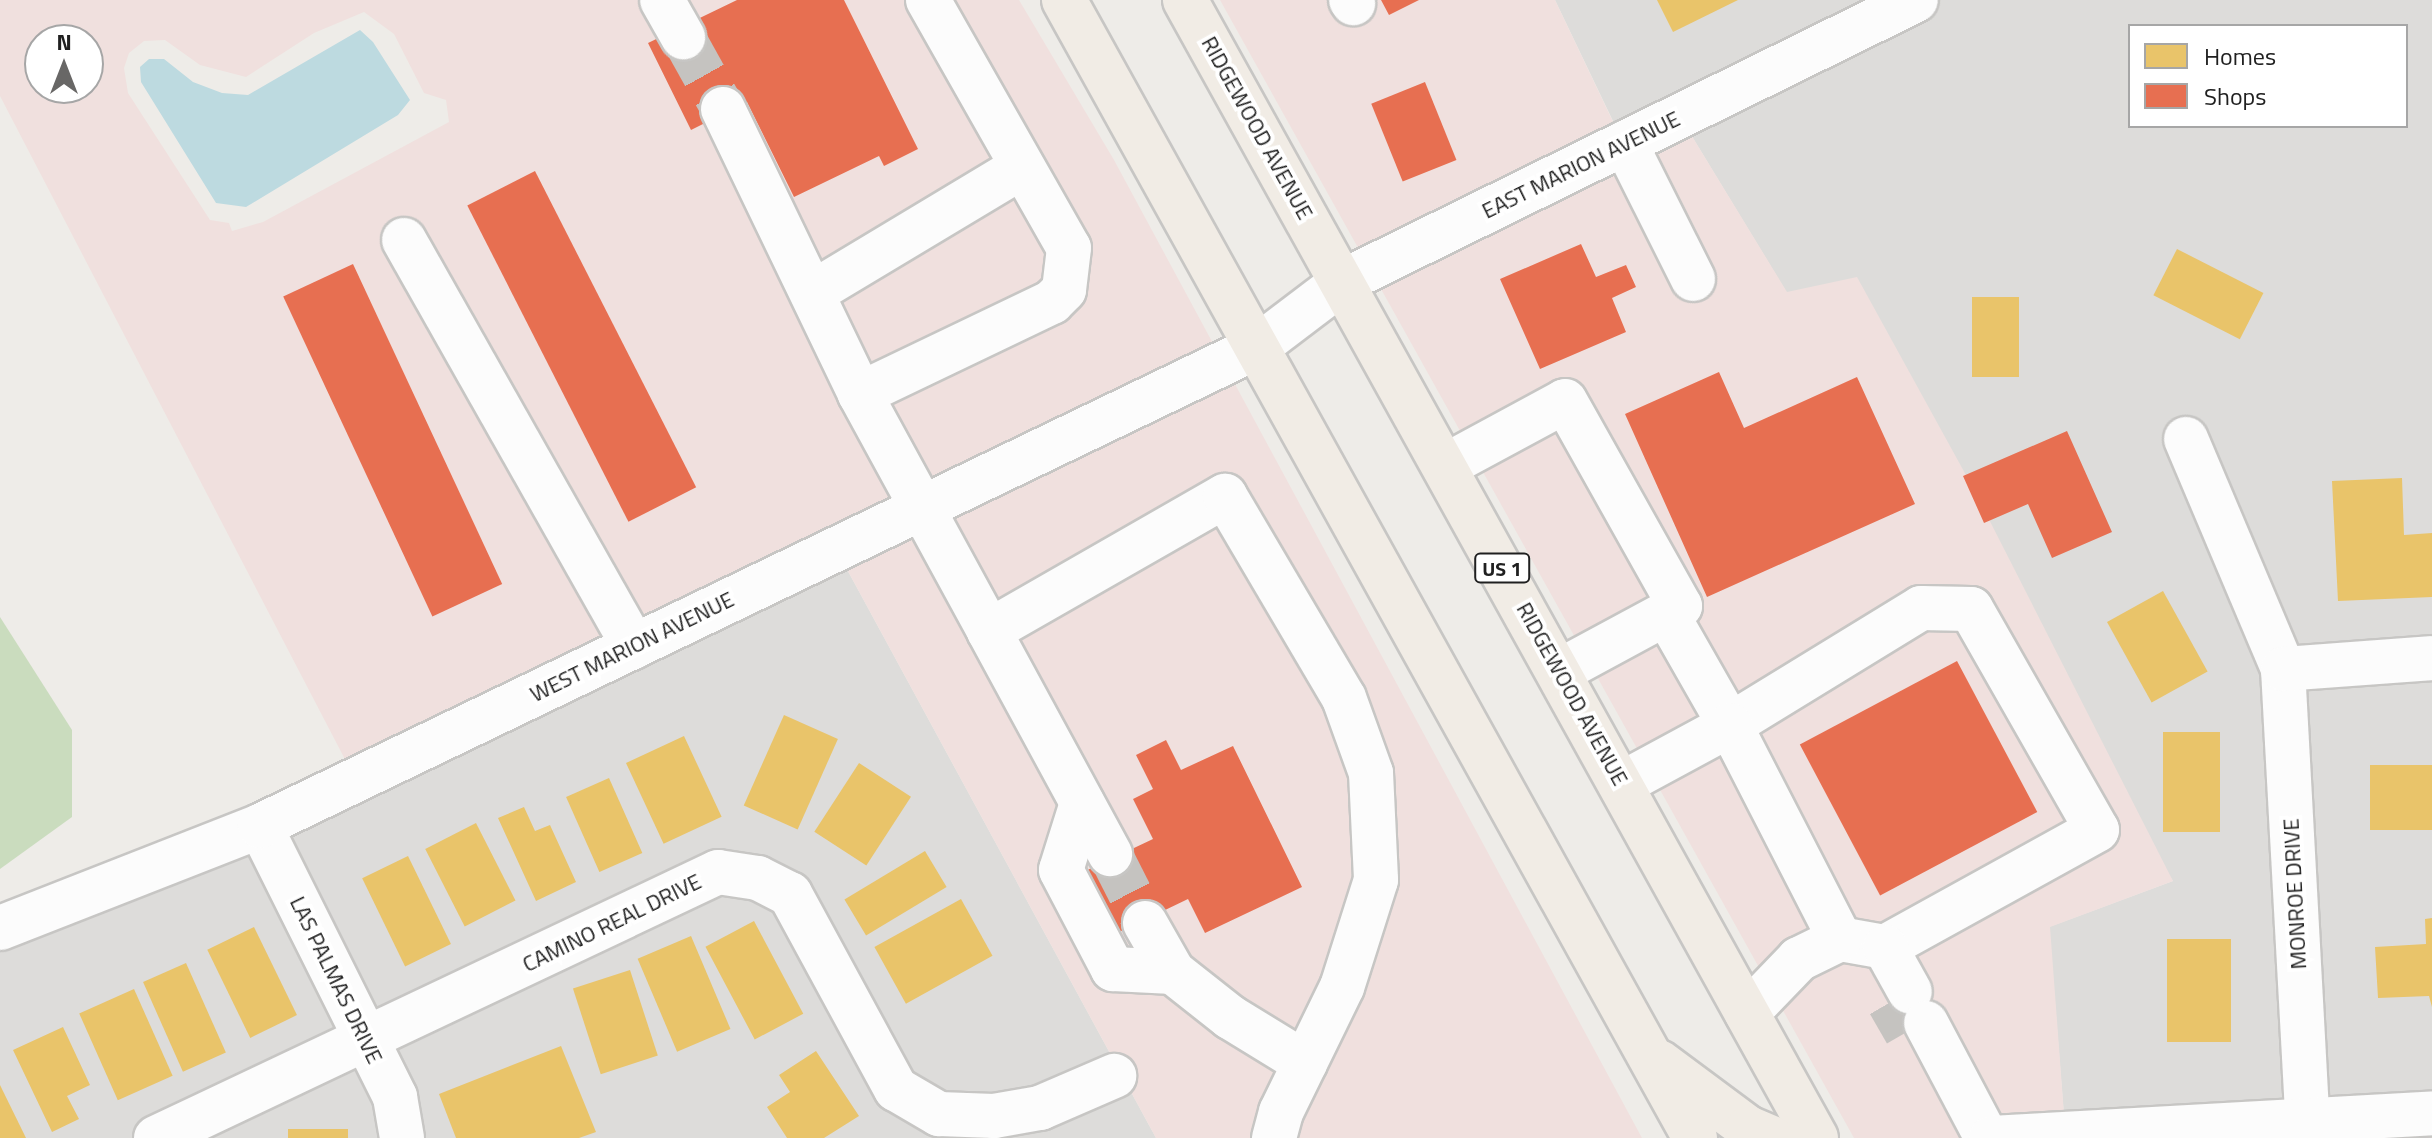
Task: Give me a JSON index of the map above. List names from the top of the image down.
{
  "streets": {
    "main road": ["RIDGEWOOD AVENUE", "US 1"],
    "street": [
      "EAST MARION AVENUE",
      "WEST MARION AVENUE",
      "MONROE DRIVE",
      "CAMINO REAL DRIVE",
      "LAS PALMAS DRIVE"
    ]
  },
  "crossings": [
    ["RIDGEWOOD AVENUE", "EAST MARION AVENUE"],
    ["EAST MARION AVENUE", "WEST MARION AVENUE"],
    ["WEST MARION AVENUE", "LAS PALMAS DRIVE"],
    ["CAMINO REAL DRIVE", "LAS PALMAS DRIVE"]
  ],
  "legend": ["Homes", "Shops"],
  "north": "top"
}
